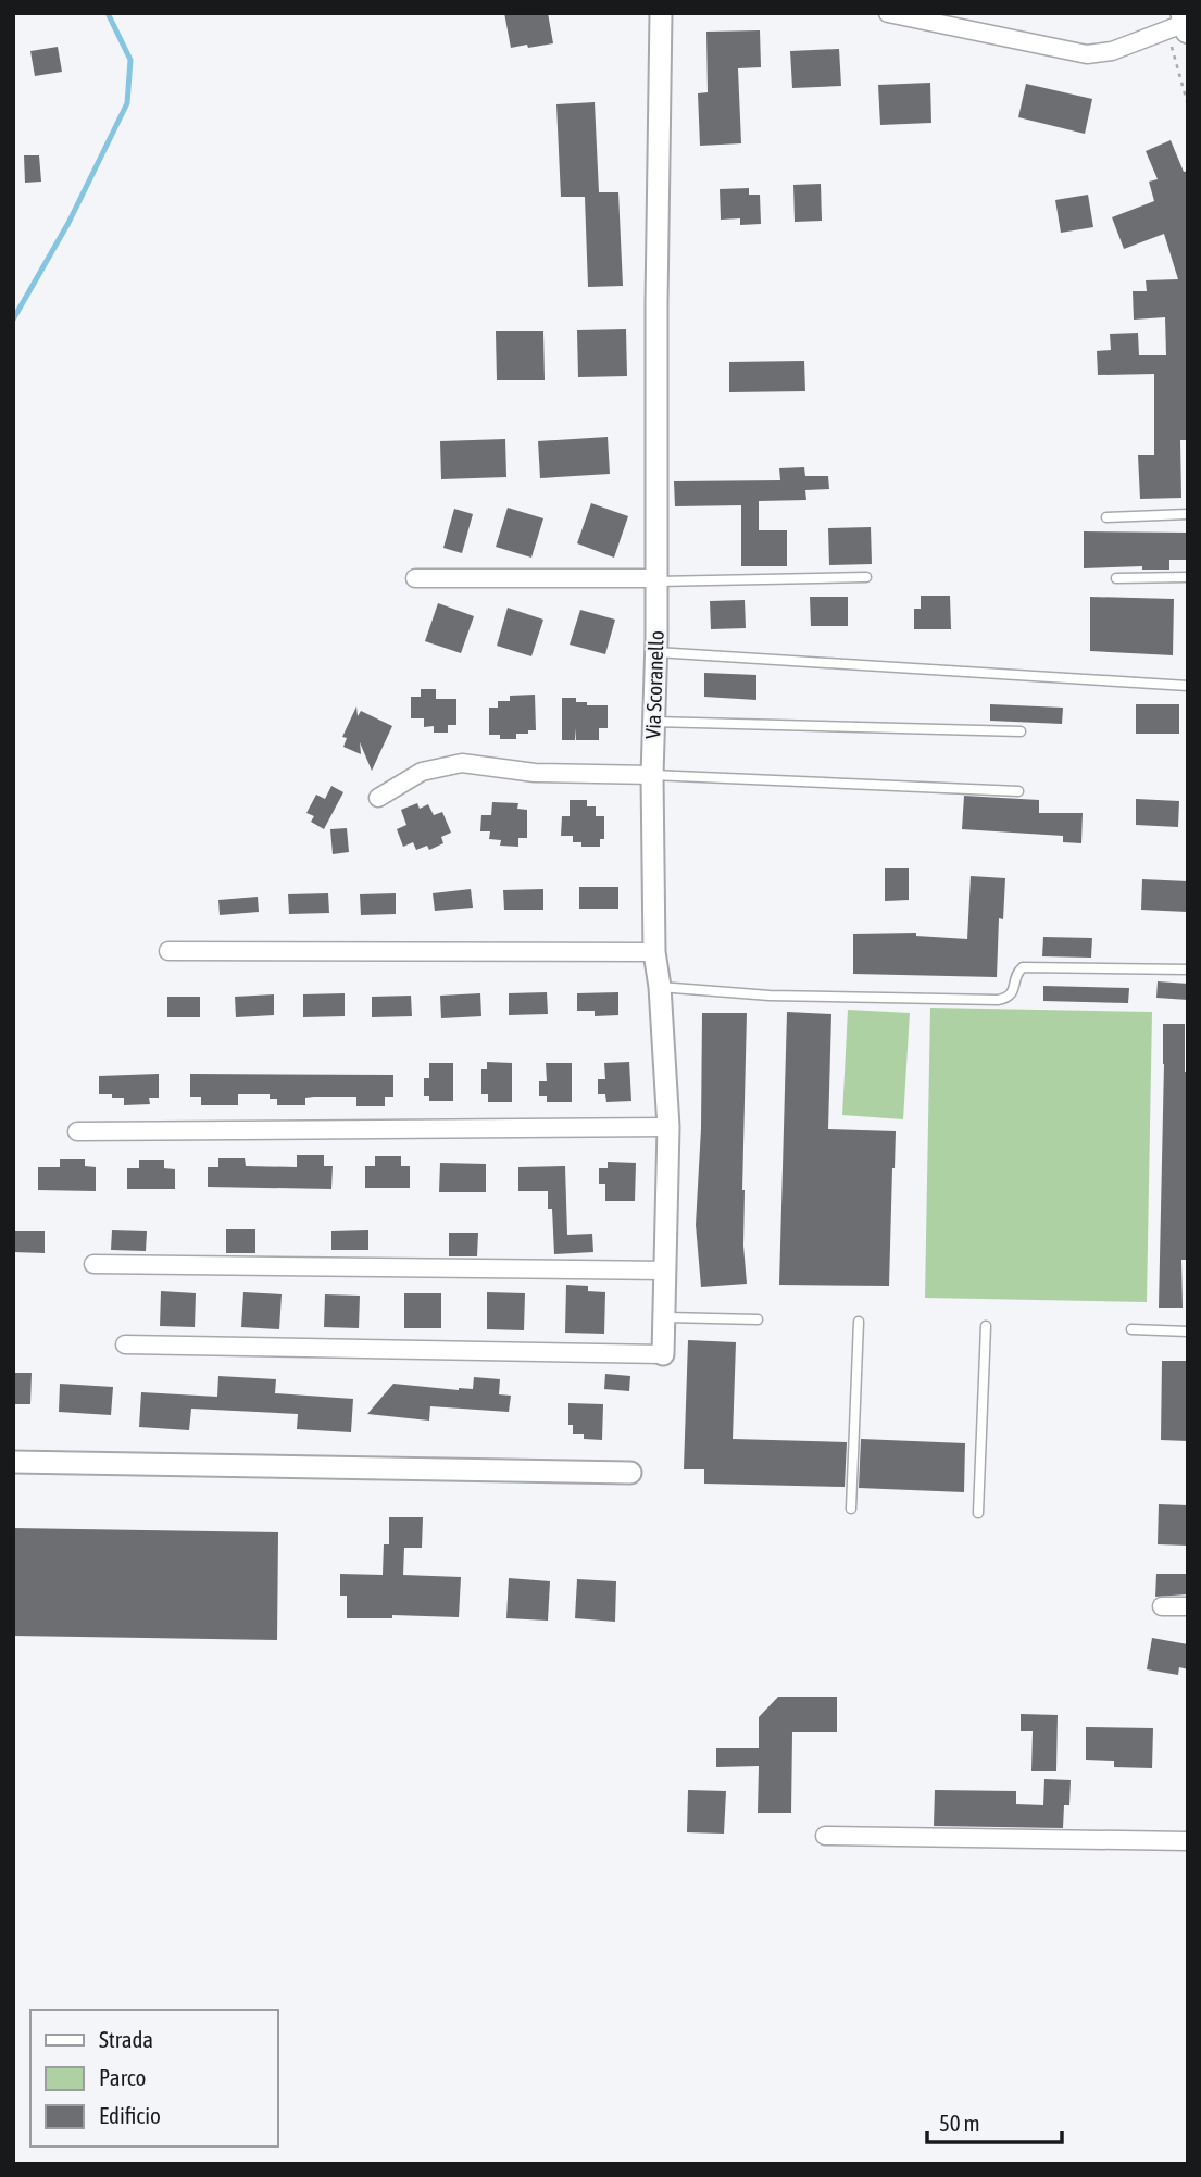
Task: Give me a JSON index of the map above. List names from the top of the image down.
{
  "streets": {
    "street": ["Via Scoranello"]
  },
  "legend": ["Strada", "Parco", "Edificio"],
  "scale_bar": "50 m"
}
